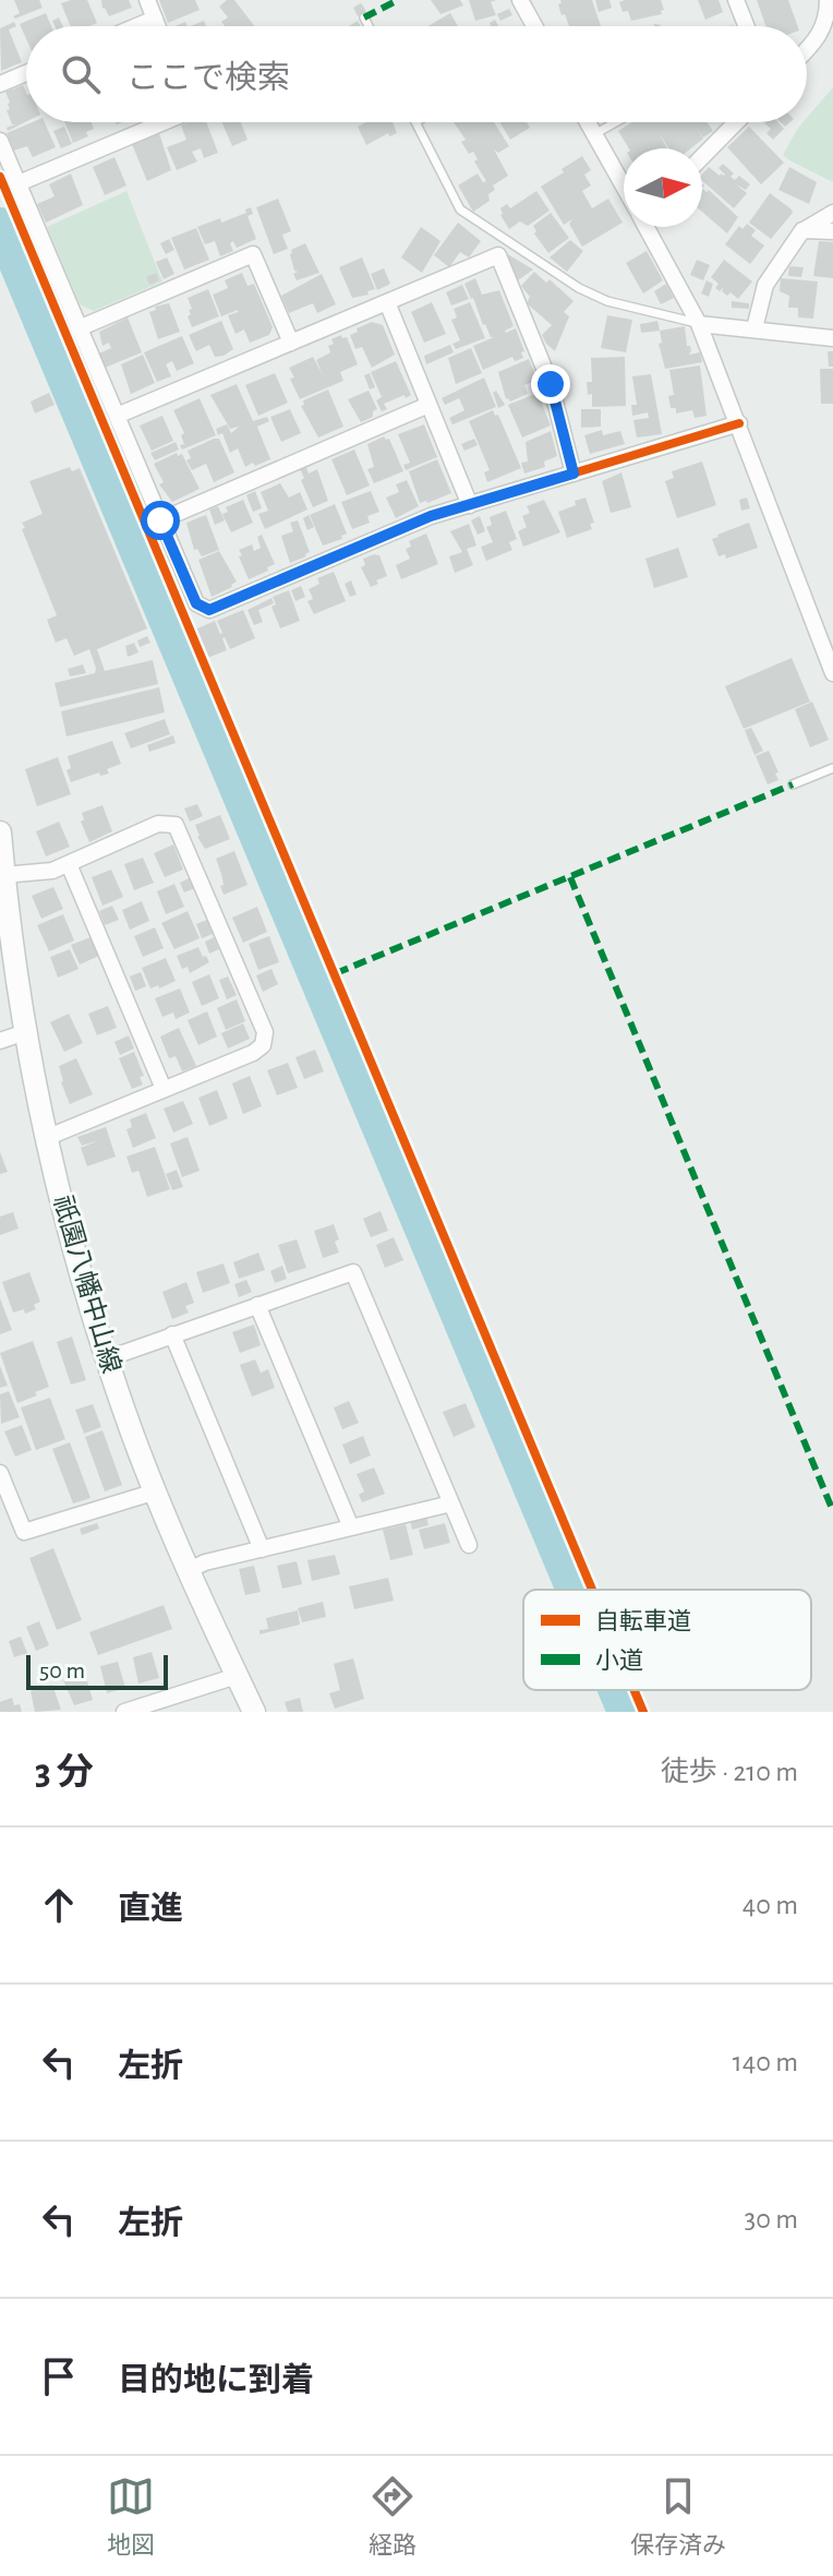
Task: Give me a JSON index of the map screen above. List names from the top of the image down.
{
  "streets": {
    "main road": ["祇園八幡中山線"]
  },
  "legend": ["自転車道", "小道"],
  "scale_bar": "50 m",
  "north": "right",
  "page": {
    "search": "ここで検索",
    "scale": "50 m",
    "heading": ["3 分", "徒歩 · 210 m"],
    "list": [
      ["直進", "40 m"],
      ["左折", "140 m"],
      ["左折", "30 m"],
      "目的地に到着"
    ],
    "nav": ["地図", "経路", "保存済み"]
  }
}
